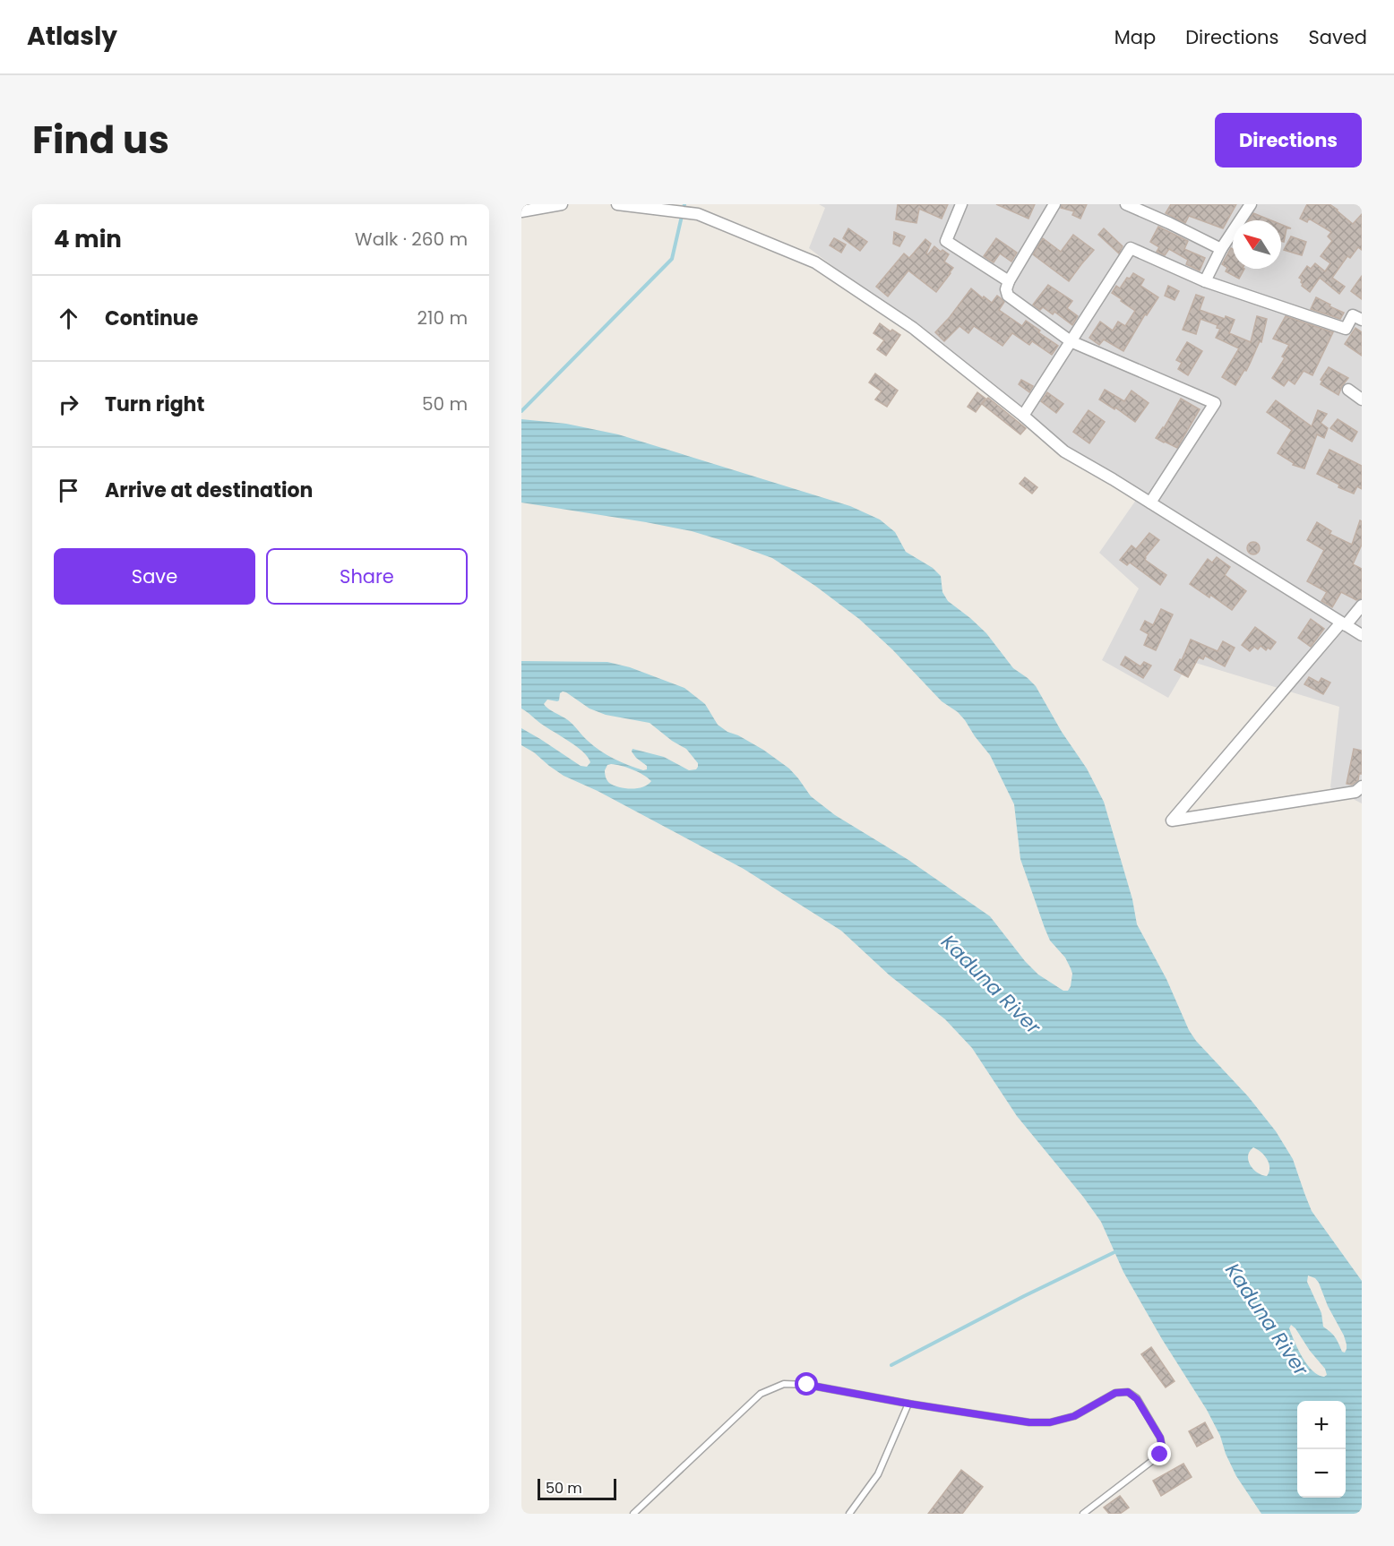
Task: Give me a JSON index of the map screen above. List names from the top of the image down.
{
  "water": ["Kaduna River"],
  "scale_bar": "50 m",
  "north": "top left",
  "page": {
    "header": "Atlasly",
    "nav": ["Map", "Directions", "Saved"],
    "title": "Find us",
    "buttons": [
      "Directions",
      ["Save", "Share"]
    ],
    "heading": ["4 min", "Walk · 260 m"],
    "list": [
      ["Continue", "210 m"],
      ["Turn right", "50 m"],
      "Arrive at destination"
    ],
    "map_buttons": ["+", "−"],
    "scale": "50 m"
  }
}
